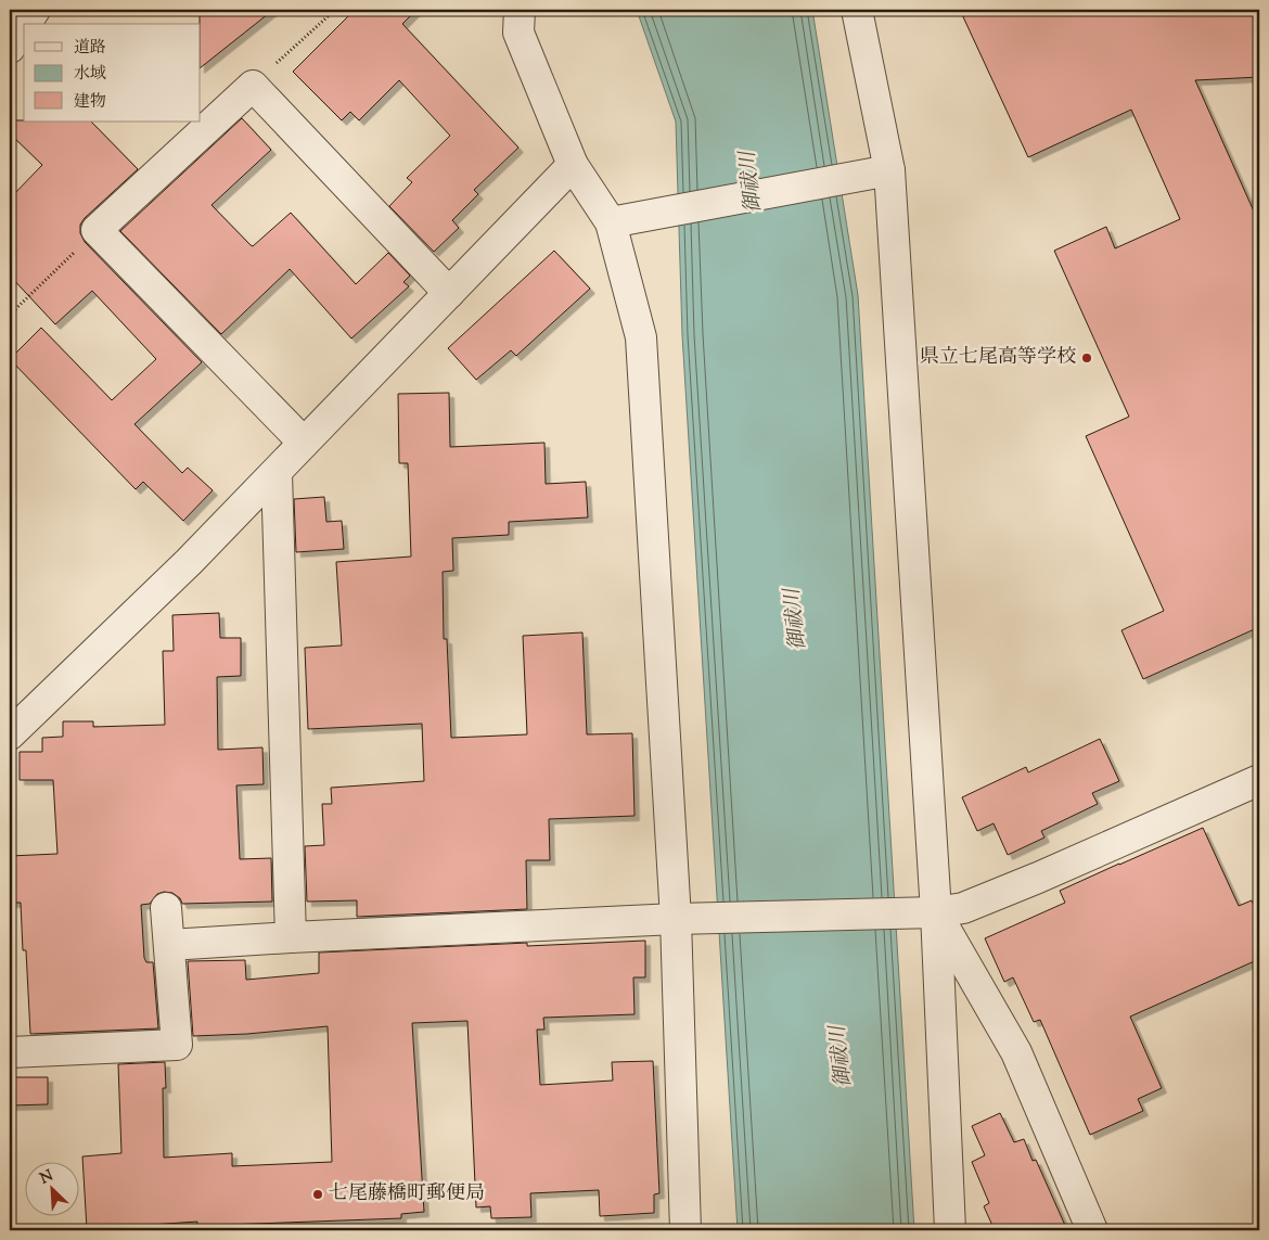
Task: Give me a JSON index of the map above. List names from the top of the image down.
{
  "water": ["御祓川"],
  "places": ["県立七尾高等学校", "七尾藤橋町郵便局"],
  "legend": ["道路", "水域", "建物"],
  "north": "top left"
}
